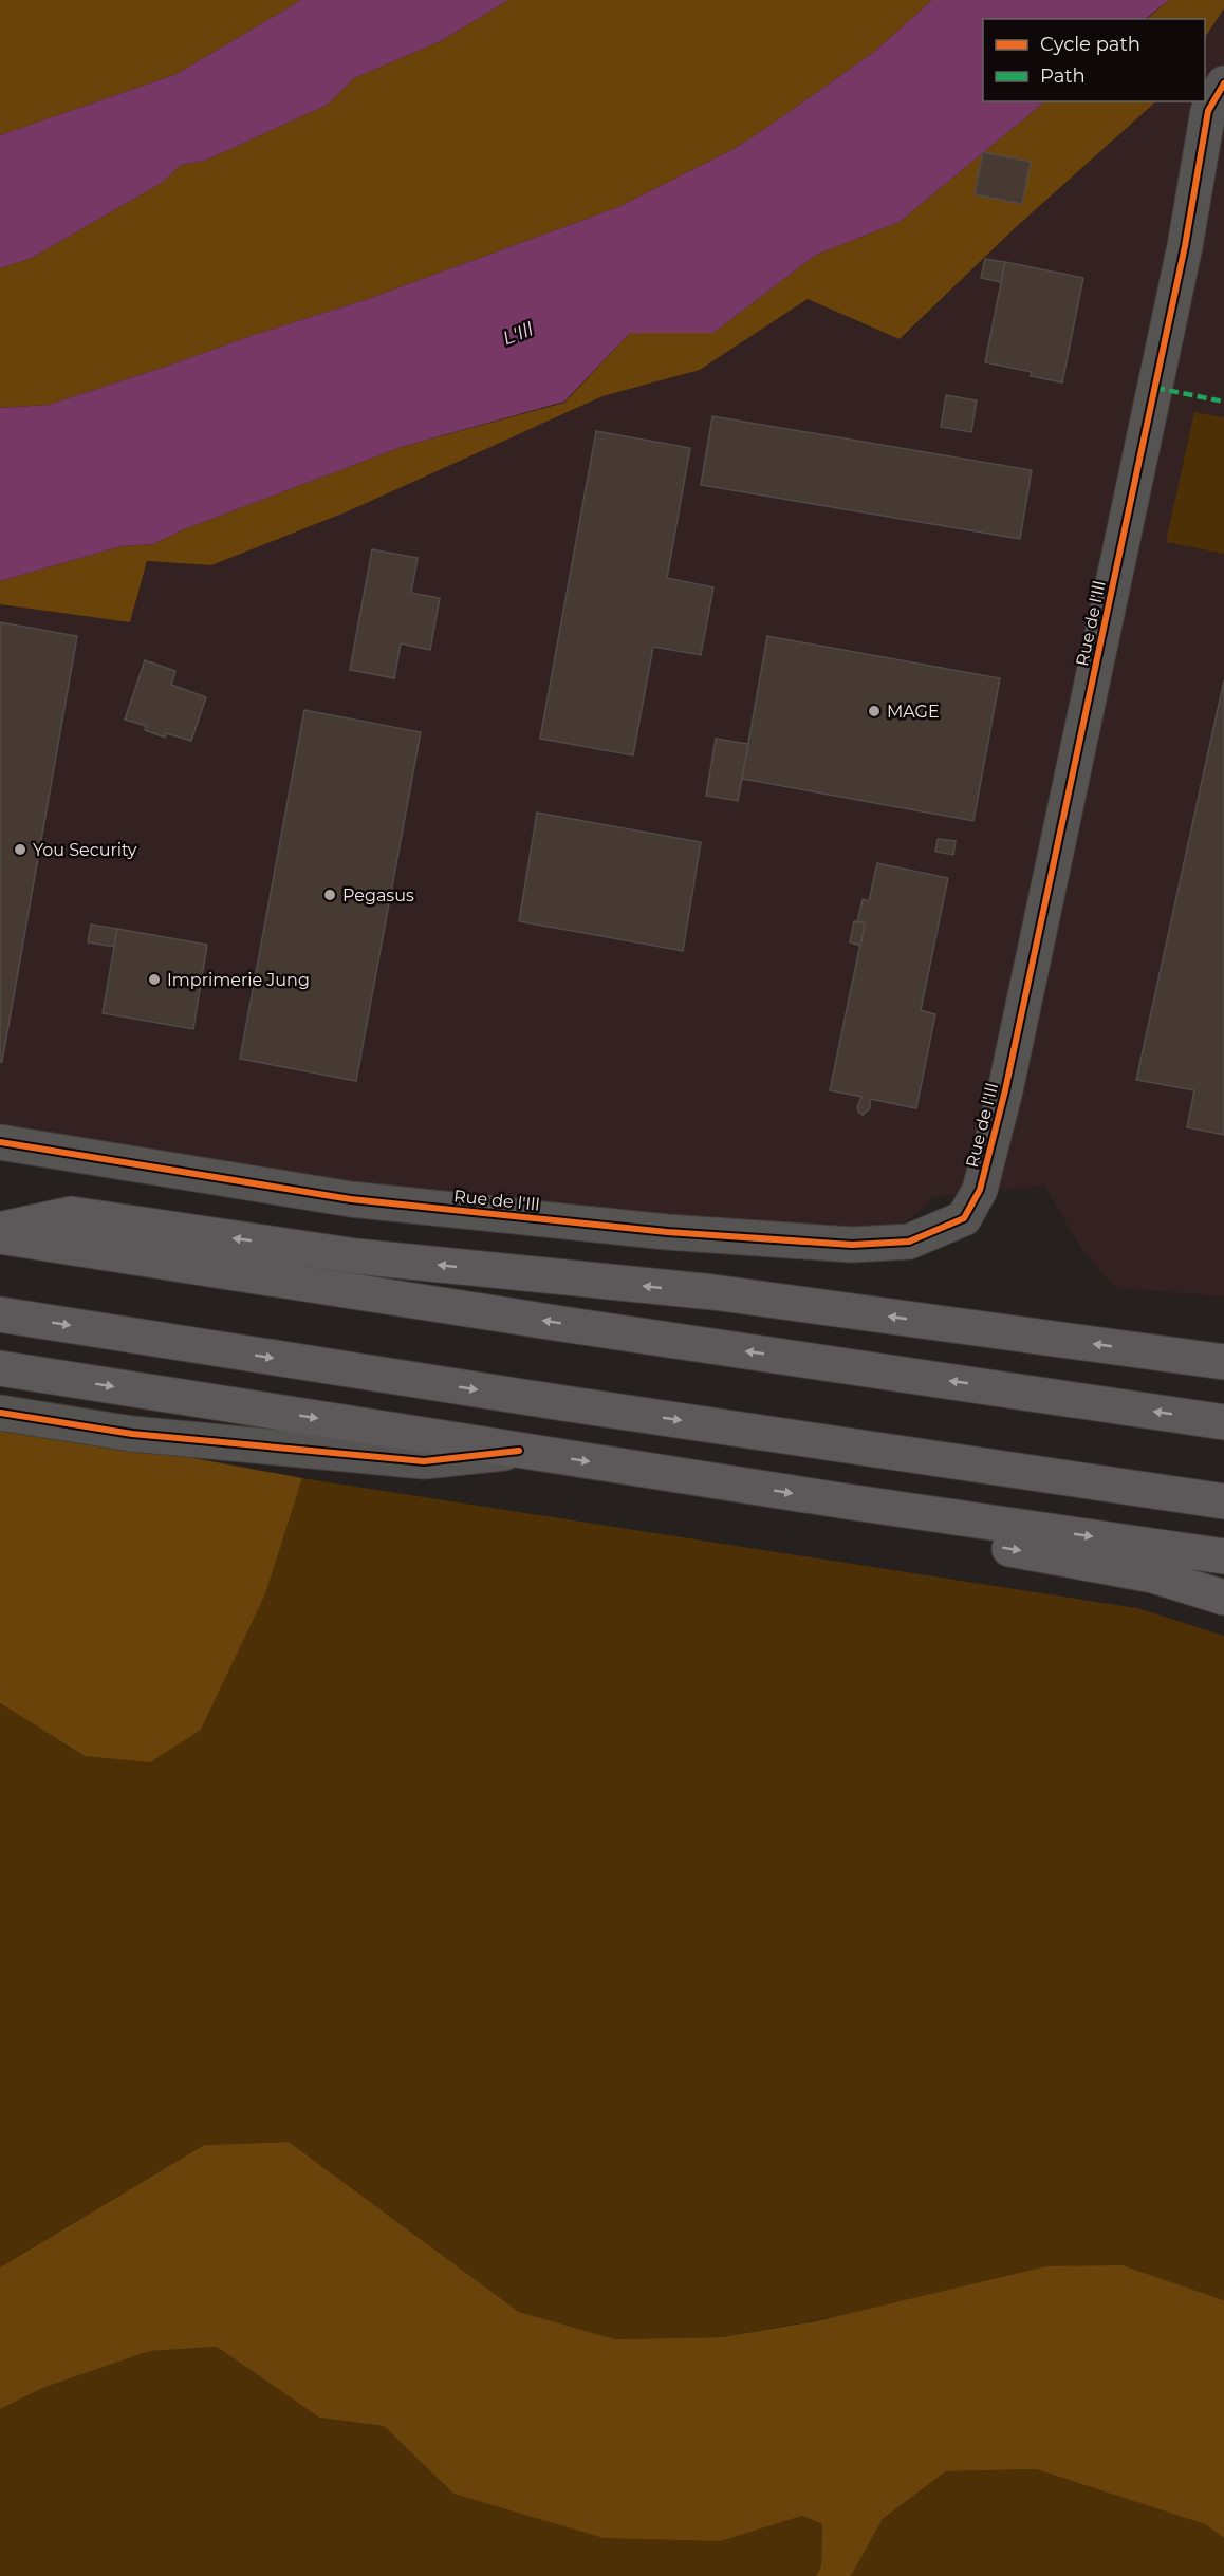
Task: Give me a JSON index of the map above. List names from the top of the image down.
{
  "streets": {
    "street": ["Rue de l'Ill"]
  },
  "water": ["L'Ill"],
  "places": [
    "MAGE",
    "You Security",
    "Pegasus",
    "Imprimerie Jung"
  ],
  "legend": ["Cycle path", "Path"]
}
